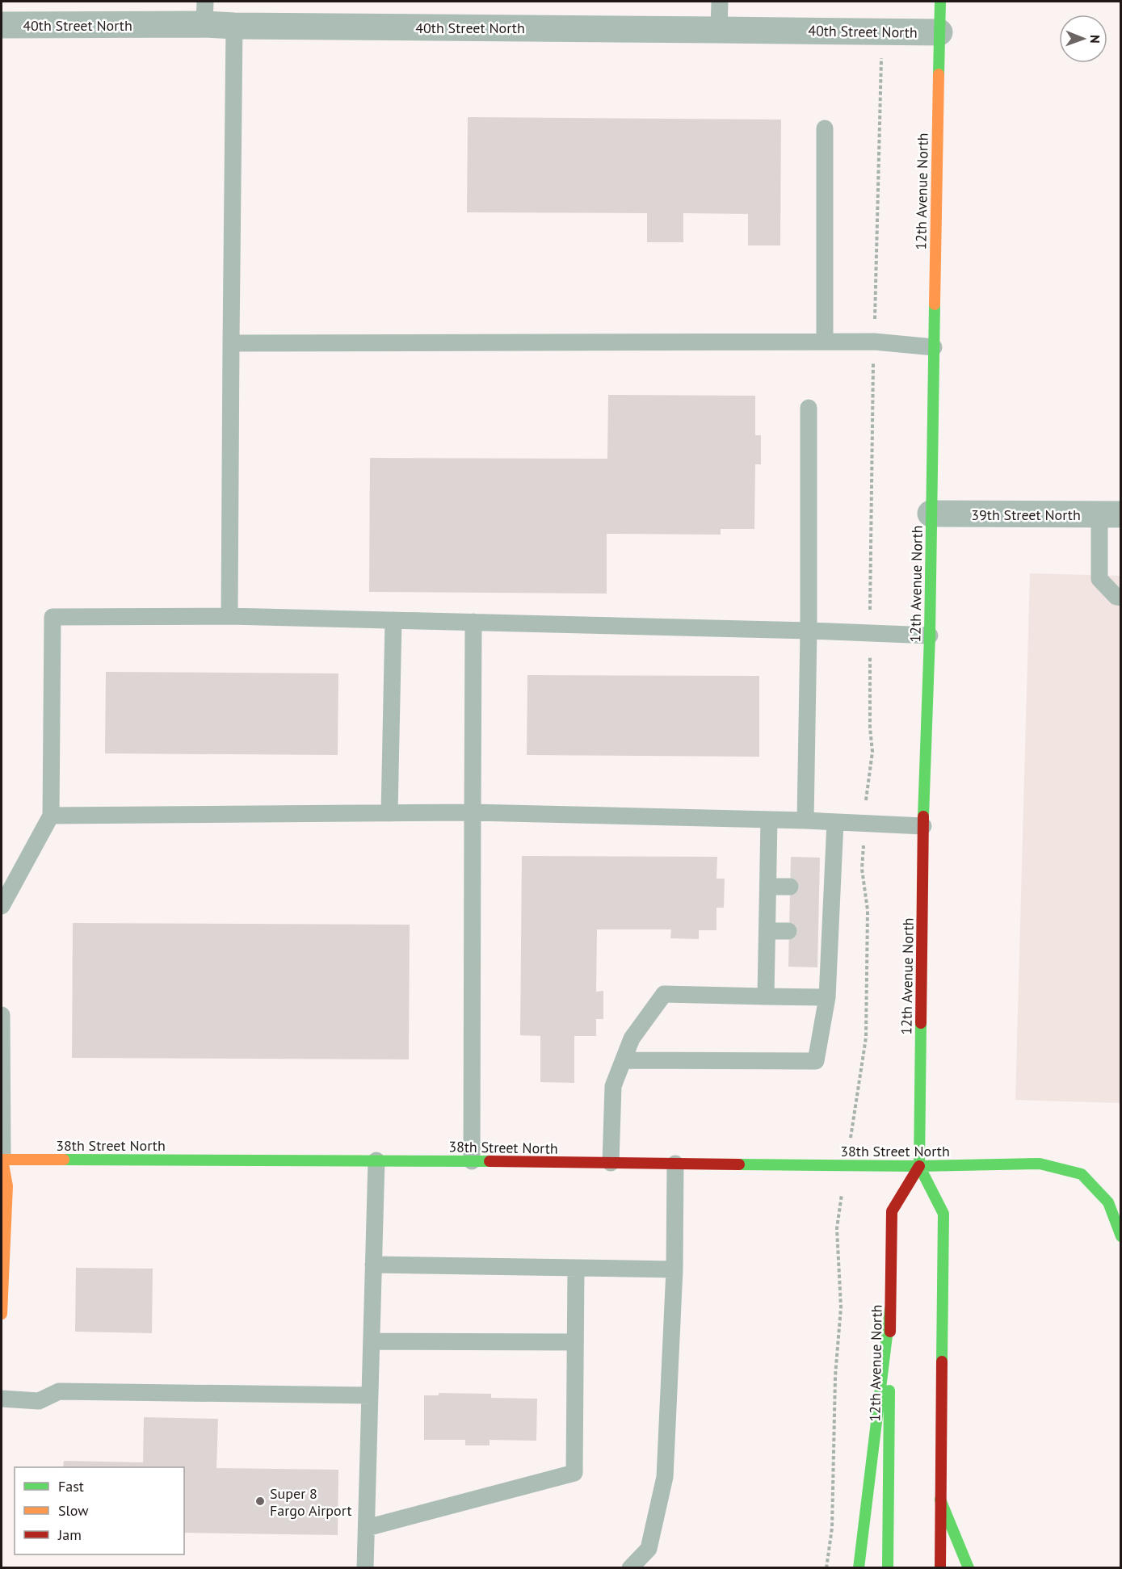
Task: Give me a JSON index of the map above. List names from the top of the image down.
{
  "streets": {
    "main road": ["12th Avenue North", "38th Street North"],
    "street": ["40th Street North", "39th Street North"]
  },
  "crossings": [
    ["40th Street North", "12th Avenue North"],
    ["12th Avenue North", "39th Street North"],
    ["12th Avenue North", "38th Street North"]
  ],
  "places": ["Super 8 Fargo Airport"],
  "legend": ["Fast", "Slow", "Jam"],
  "north": "right"
}
